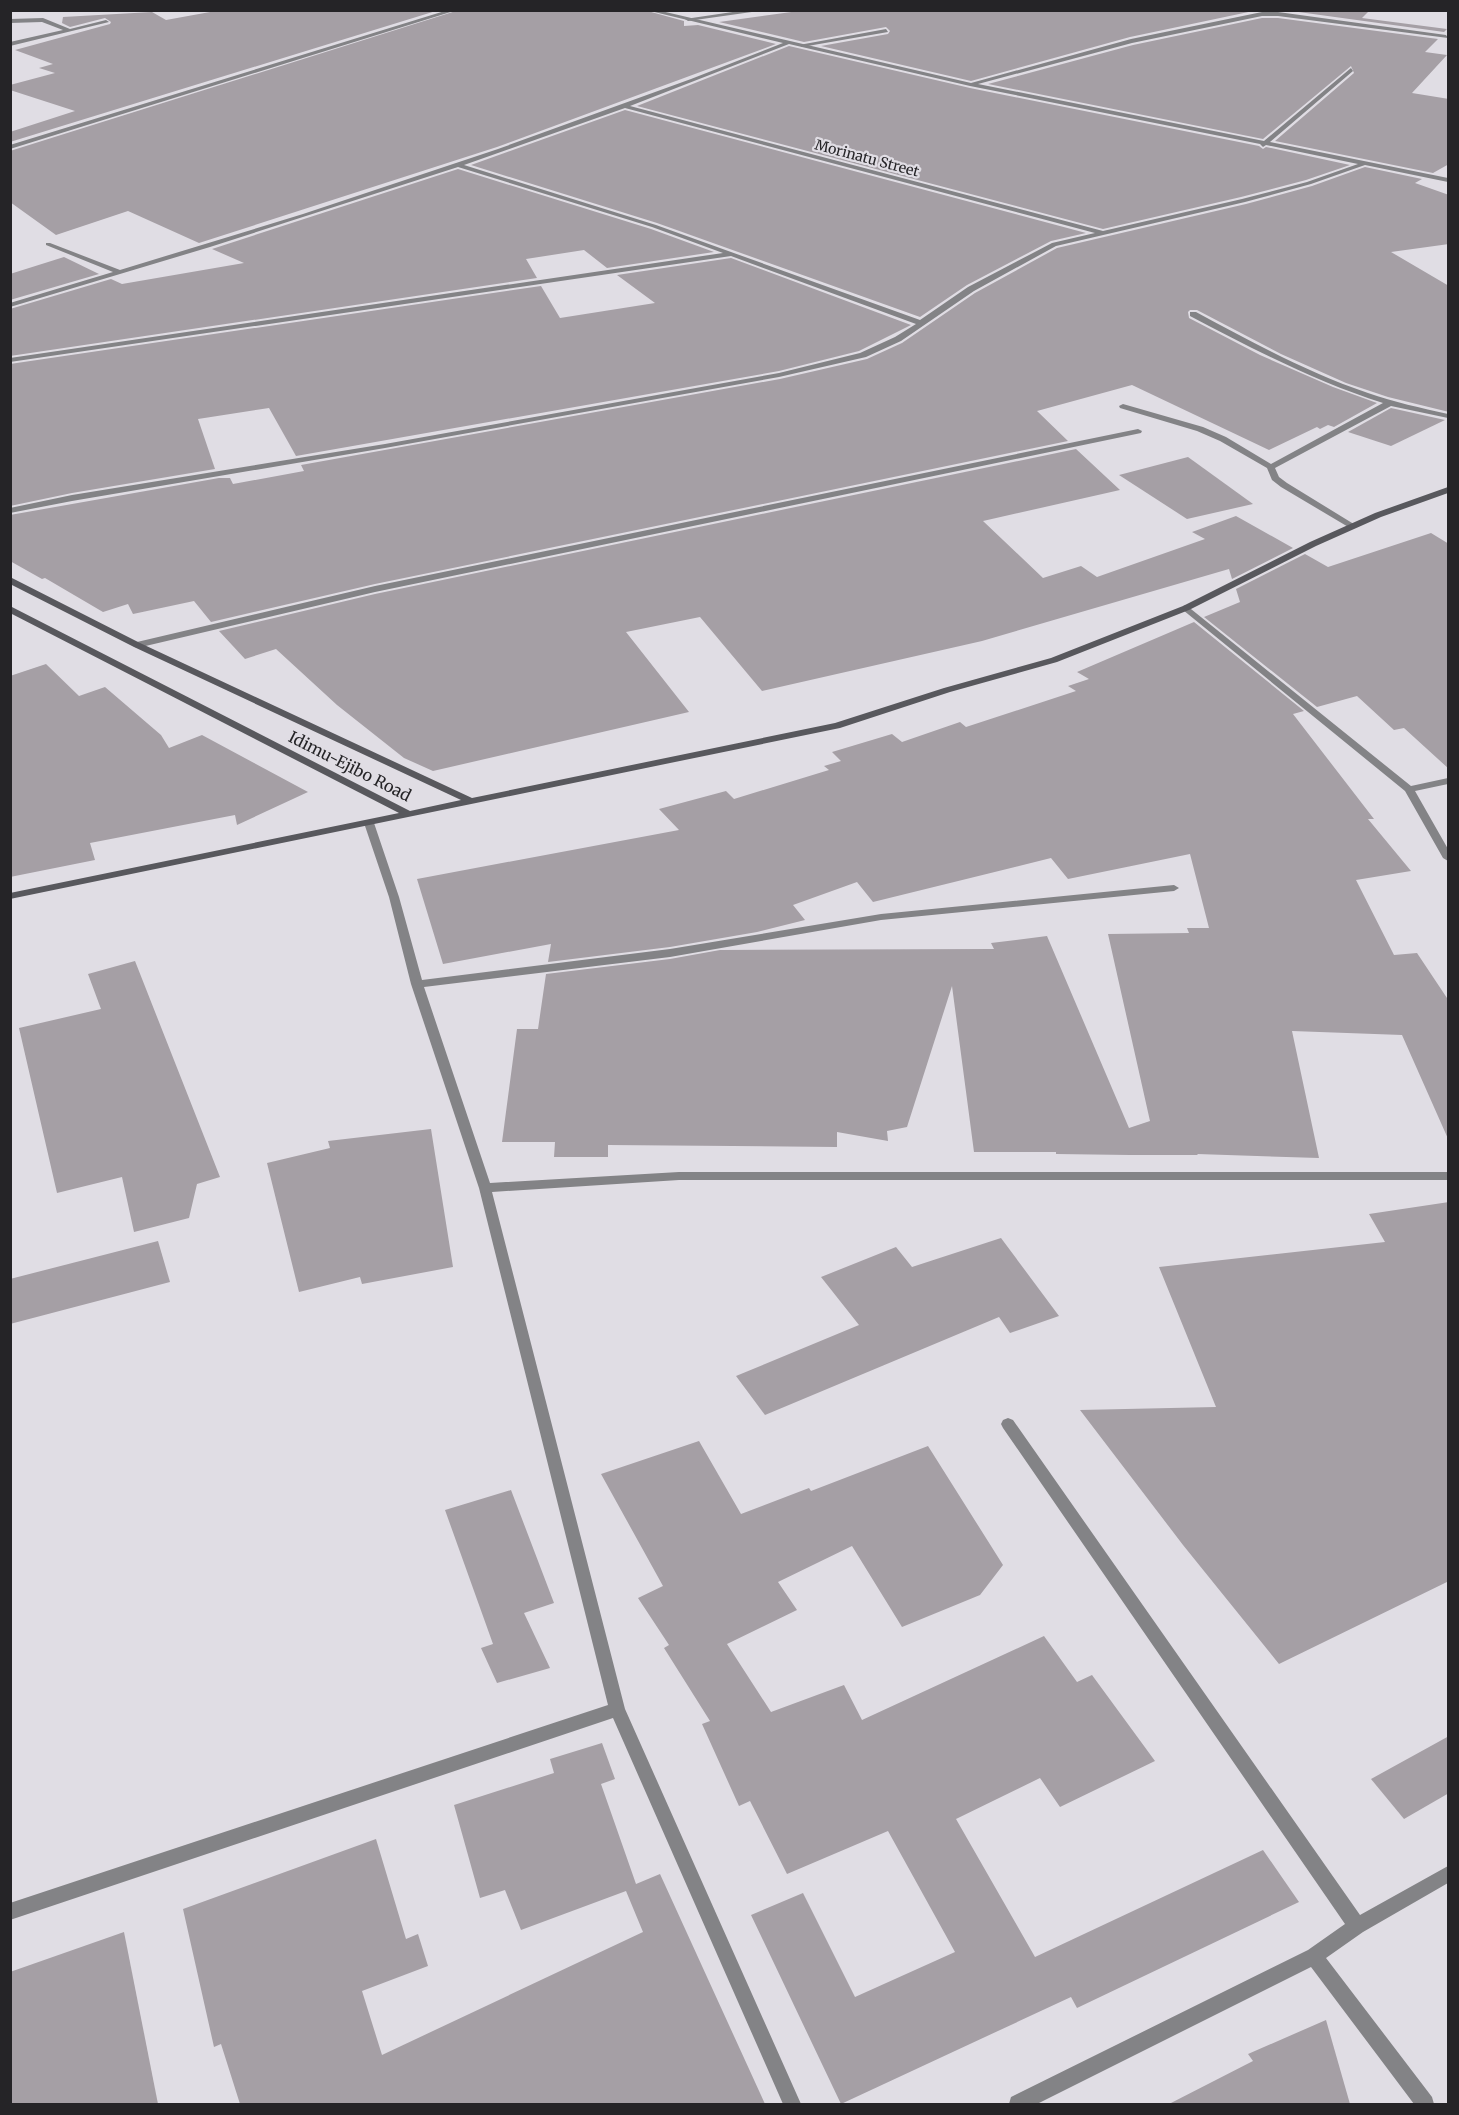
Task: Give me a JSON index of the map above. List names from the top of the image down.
{
  "streets": {
    "main road": ["Idimu-Ejibo Road"],
    "street": ["Morinatu Street"]
  }
}
